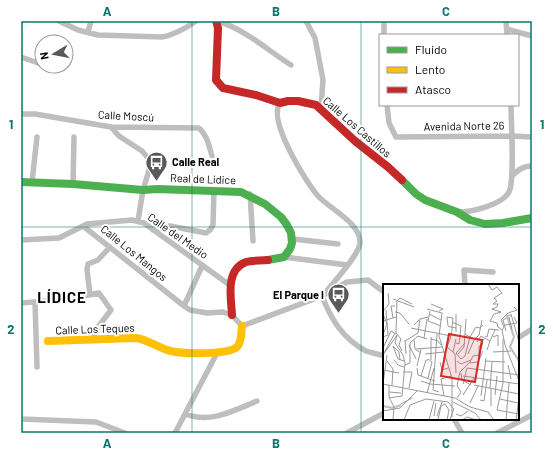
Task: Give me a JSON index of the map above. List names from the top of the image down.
{
  "streets": {
    "street": [
      "Calle Moscú",
      "Avenida Norte 26",
      "Calle Los Castillos",
      "Real de Lídice",
      "Calle del Medio",
      "Calle Los Mangos",
      "Calle Los Teques"
    ]
  },
  "crossings": [
    ["Calle del Medio", "Calle Los Mangos"]
  ],
  "districts": ["LÍDICE"],
  "places": {
    "bus stop": ["Calle Real", "El Parque I"]
  },
  "legend": ["Fluido", "Lento", "Atasco"],
  "north": "left",
  "grid": {
    "columns": ["A", "B", "C"],
    "rows": ["1", "2"]
  }
}
